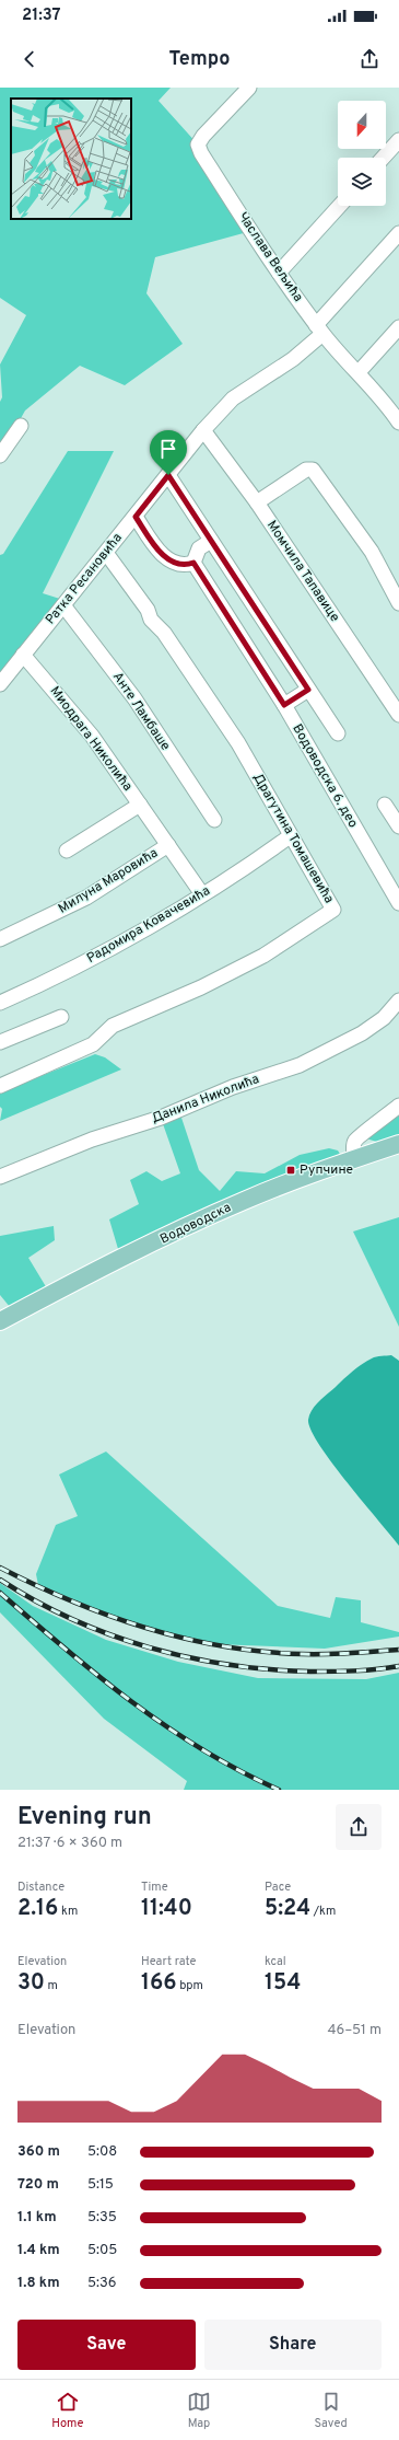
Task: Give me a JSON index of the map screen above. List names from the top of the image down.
{
  "streets": {
    "main road": ["Водоводска"],
    "street": [
      "Часлава Вељића",
      "Момчила Тапавице",
      "Ратка Ресановића",
      "Анте Ламбаше",
      "Миодрага Николића",
      "Водоводска 6. део",
      "Драгутина Томашевића",
      "Милуна Маровића",
      "Радомира Ковачевића",
      "Данила Николића"
    ]
  },
  "crossings": [
    ["Часлава Вељића", "Ратка Ресановића"],
    ["Момчила Тапавице", "Ратка Ресановића"],
    ["Ратка Ресановића", "Анте Ламбаше"],
    ["Ратка Ресановића", "Миодрага Николића"],
    ["Ратка Ресановића", "Драгутина Томашевића"],
    ["Миодрага Николића", "Милуна Маровића"],
    ["Миодрага Николића", "Радомира Ковачевића"],
    ["Драгутина Томашевића", "Радомира Ковачевића"]
  ],
  "places": {
    "transit": ["Рупчине"]
  },
  "north": "bottom",
  "page": {
    "status": "21:37",
    "header": "Tempo",
    "heading": ["Evening run", "21:37 · 6 × 360 m"],
    "stats": [
      ["Distance", "2.16 km"],
      ["Time", "11:40"],
      ["Pace", "5:24 /km"],
      ["Elevation", "30 m"],
      ["Heart rate", "166 bpm"],
      ["kcal", "154"]
    ],
    "chart": ["Elevation", "46–51 m"],
    "list": [
      {
        "name": "360 m",
        "note": "5:08"
      },
      {
        "name": "720 m",
        "note": "5:15"
      },
      {
        "name": "1.1 km",
        "note": "5:35"
      },
      {
        "name": "1.4 km",
        "note": "5:05"
      },
      {
        "name": "1.8 km",
        "note": "5:36"
      }
    ],
    "buttons": ["Save", "Share"],
    "tabs": ["Home", "Map", "Saved"]
  }
}
